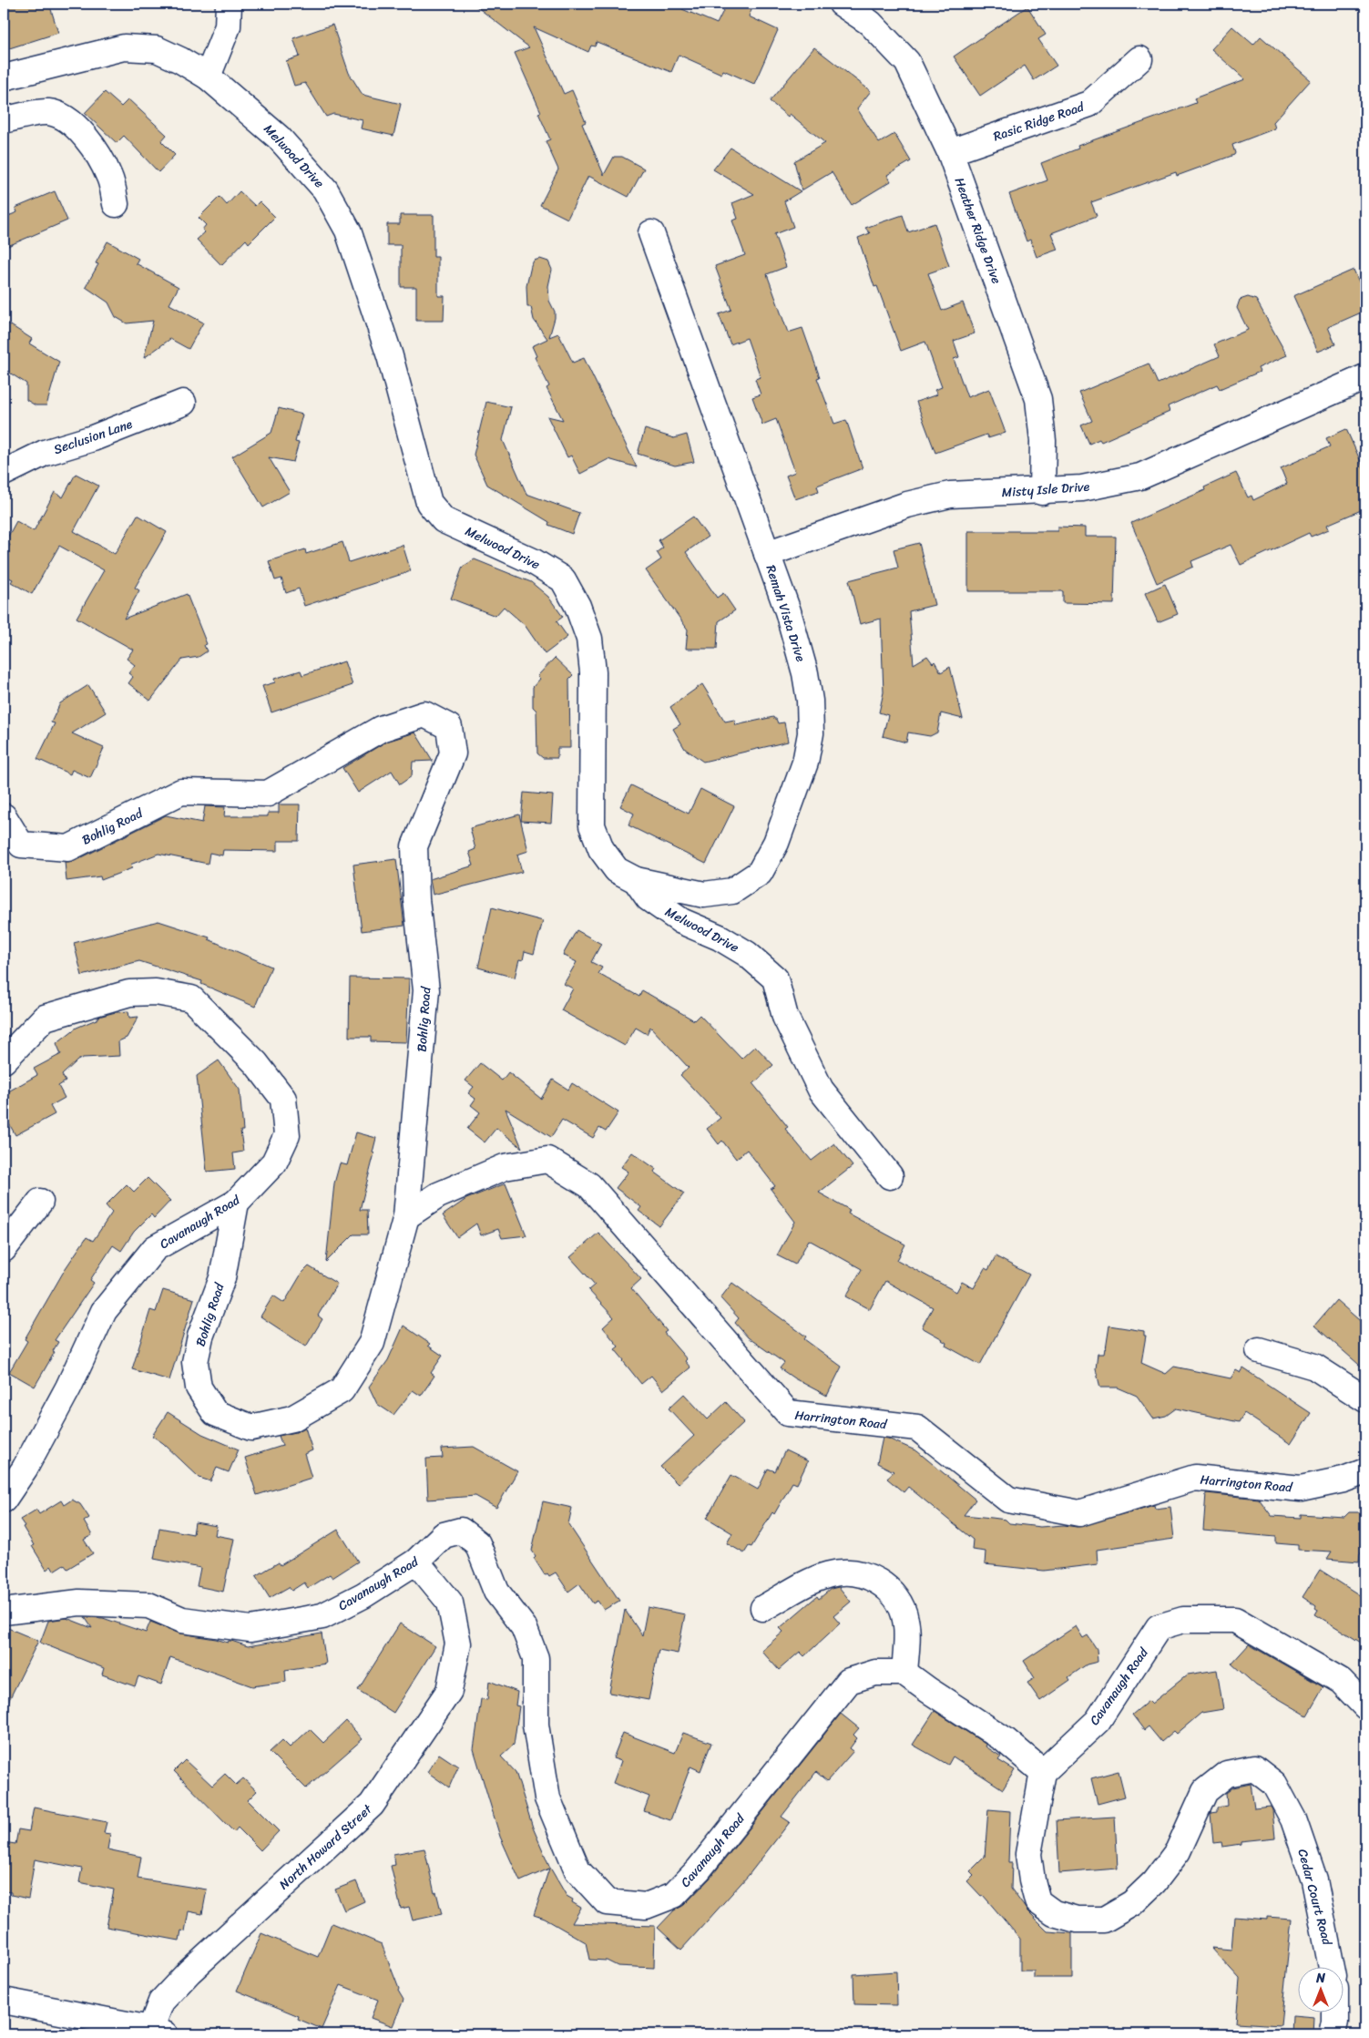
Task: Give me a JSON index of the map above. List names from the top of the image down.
{
  "streets": {
    "street": [
      "Rasic Ridge Road",
      "Melwood Drive",
      "Heather Ridge Drive",
      "Seclusion Lane",
      "Misty Isle Drive",
      "Remah Vista Drive",
      "Bohlig Road",
      "Cavanaugh Road",
      "Harrington Road",
      "North Howard Street",
      "Cedar Court Road"
    ]
  },
  "crossings": [
    ["Rasic Ridge Road", "Heather Ridge Drive"],
    ["Melwood Drive", "Remah Vista Drive"],
    ["Heather Ridge Drive", "Misty Isle Drive"],
    ["Misty Isle Drive", "Remah Vista Drive"],
    ["Bohlig Road", "Cavanaugh Road"],
    ["Bohlig Road", "Harrington Road"],
    ["Cavanaugh Road", "North Howard Street"],
    ["Cavanaugh Road", "Cedar Court Road"]
  ],
  "north": "top"
}
